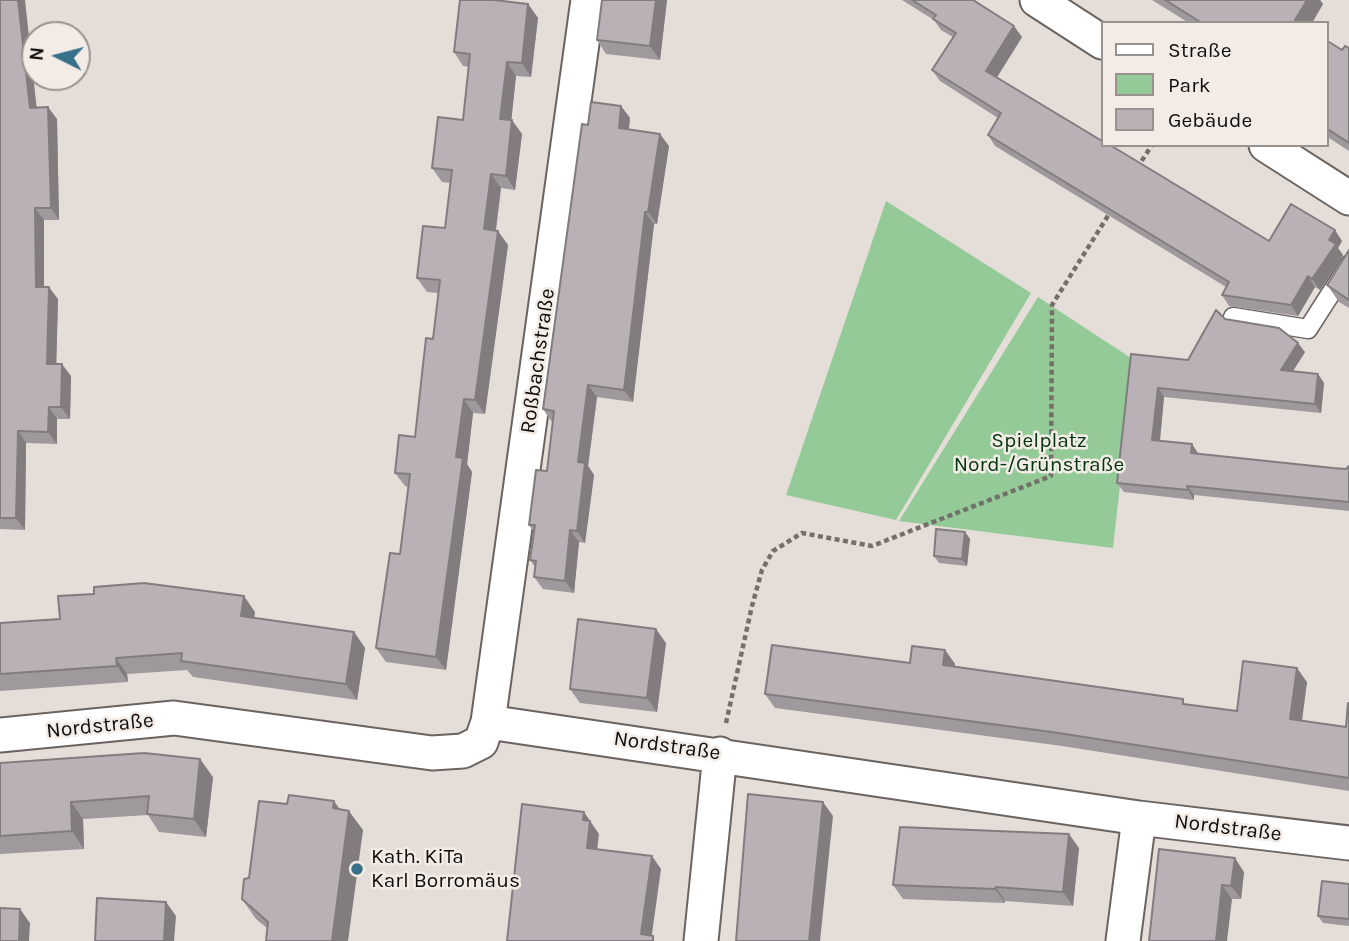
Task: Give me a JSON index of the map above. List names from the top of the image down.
{
  "streets": {
    "street": ["Roßbachstraße", "Nordstraße"]
  },
  "crossings": [
    ["Roßbachstraße", "Nordstraße"]
  ],
  "parks": ["Spielplatz Nord-/Grünstraße"],
  "places": ["Kath. KiTa Karl Borromäus"],
  "legend": ["Straße", "Park", "Gebäude"],
  "north": "left"
}
